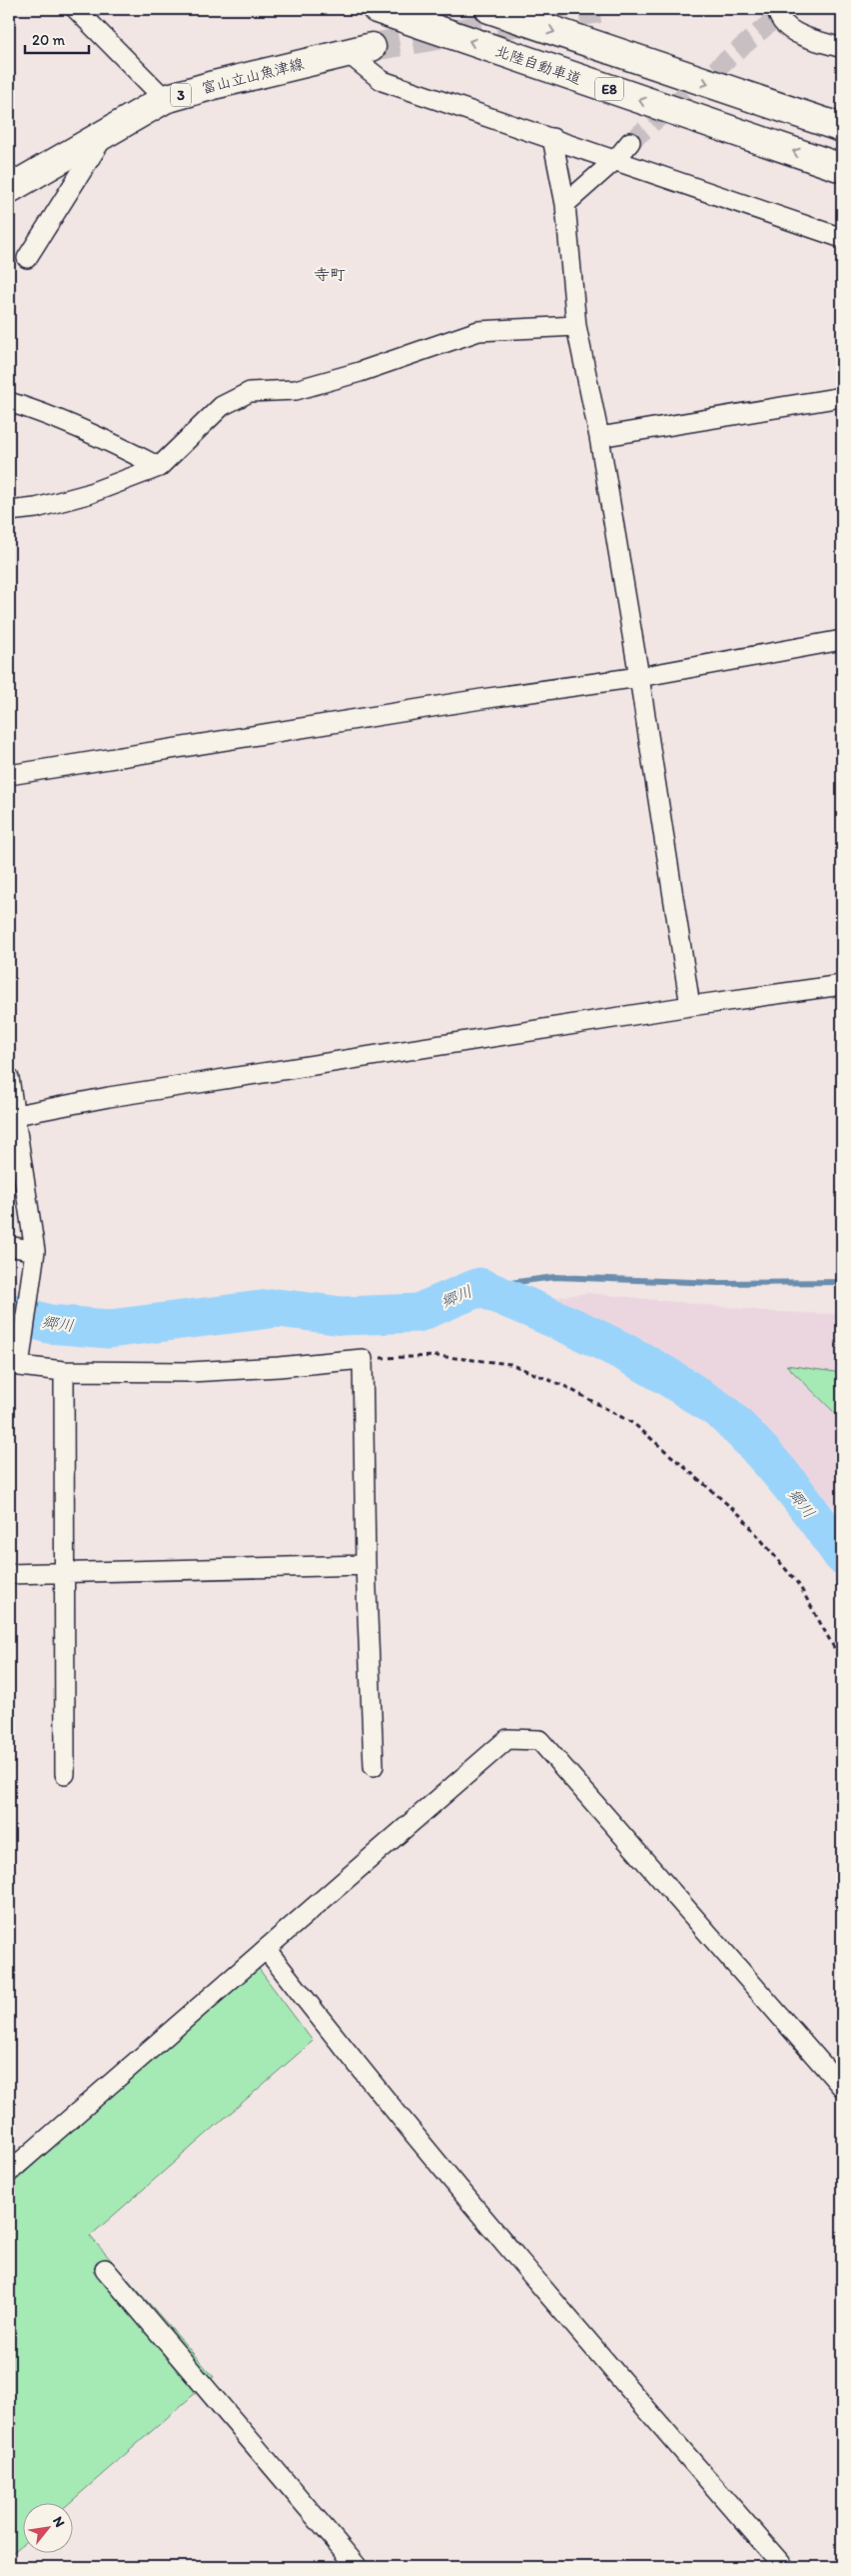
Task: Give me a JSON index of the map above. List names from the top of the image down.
{
  "streets": {
    "main road": [
      "北陸自動車道",
      "富山立山魚津線",
      "E8",
      "3"
    ]
  },
  "districts": ["寺町"],
  "water": ["郷川"],
  "scale_bar": "20 m",
  "north": "top right"
}
